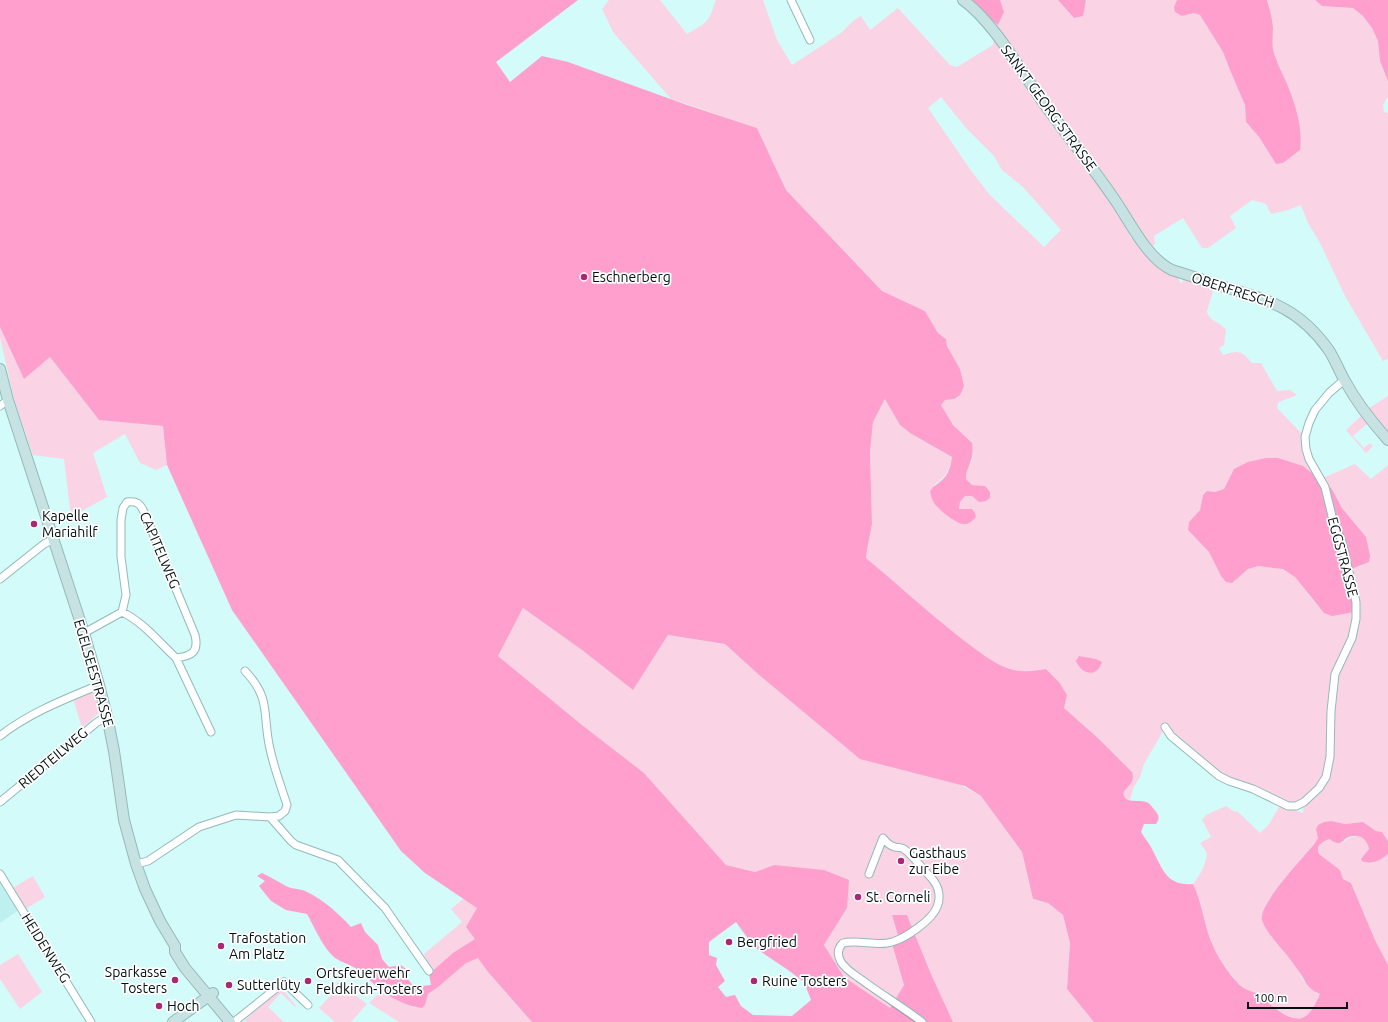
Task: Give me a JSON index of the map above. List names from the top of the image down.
{
  "streets": {
    "street": [
      "SANKT GEORG-STRASSE",
      "OBERFRESCH",
      "CAPITELWEG",
      "EGGSTRASSE",
      "EGELSEESTRASSE",
      "RIEDTEILWEG",
      "HEIDENWEG"
    ]
  },
  "crossings": [
    ["SANKT GEORG-STRASSE", "OBERFRESCH"],
    ["OBERFRESCH", "EGGSTRASSE"],
    ["EGELSEESTRASSE", "RIEDTEILWEG"]
  ],
  "places": [
    "Eschnerberg",
    "Kapelle Mariahilf",
    "Gasthaus zur Eibe",
    "St. Corneli",
    "Bergfried",
    "Trafostation Am Platz",
    "Sparkasse Tosters",
    "Ortsfeuerwehr Feldkirch-Tosters",
    "Ruine Tosters",
    "Sutterlüty",
    "Hoch"
  ],
  "scale_bar": "100 m"
}
